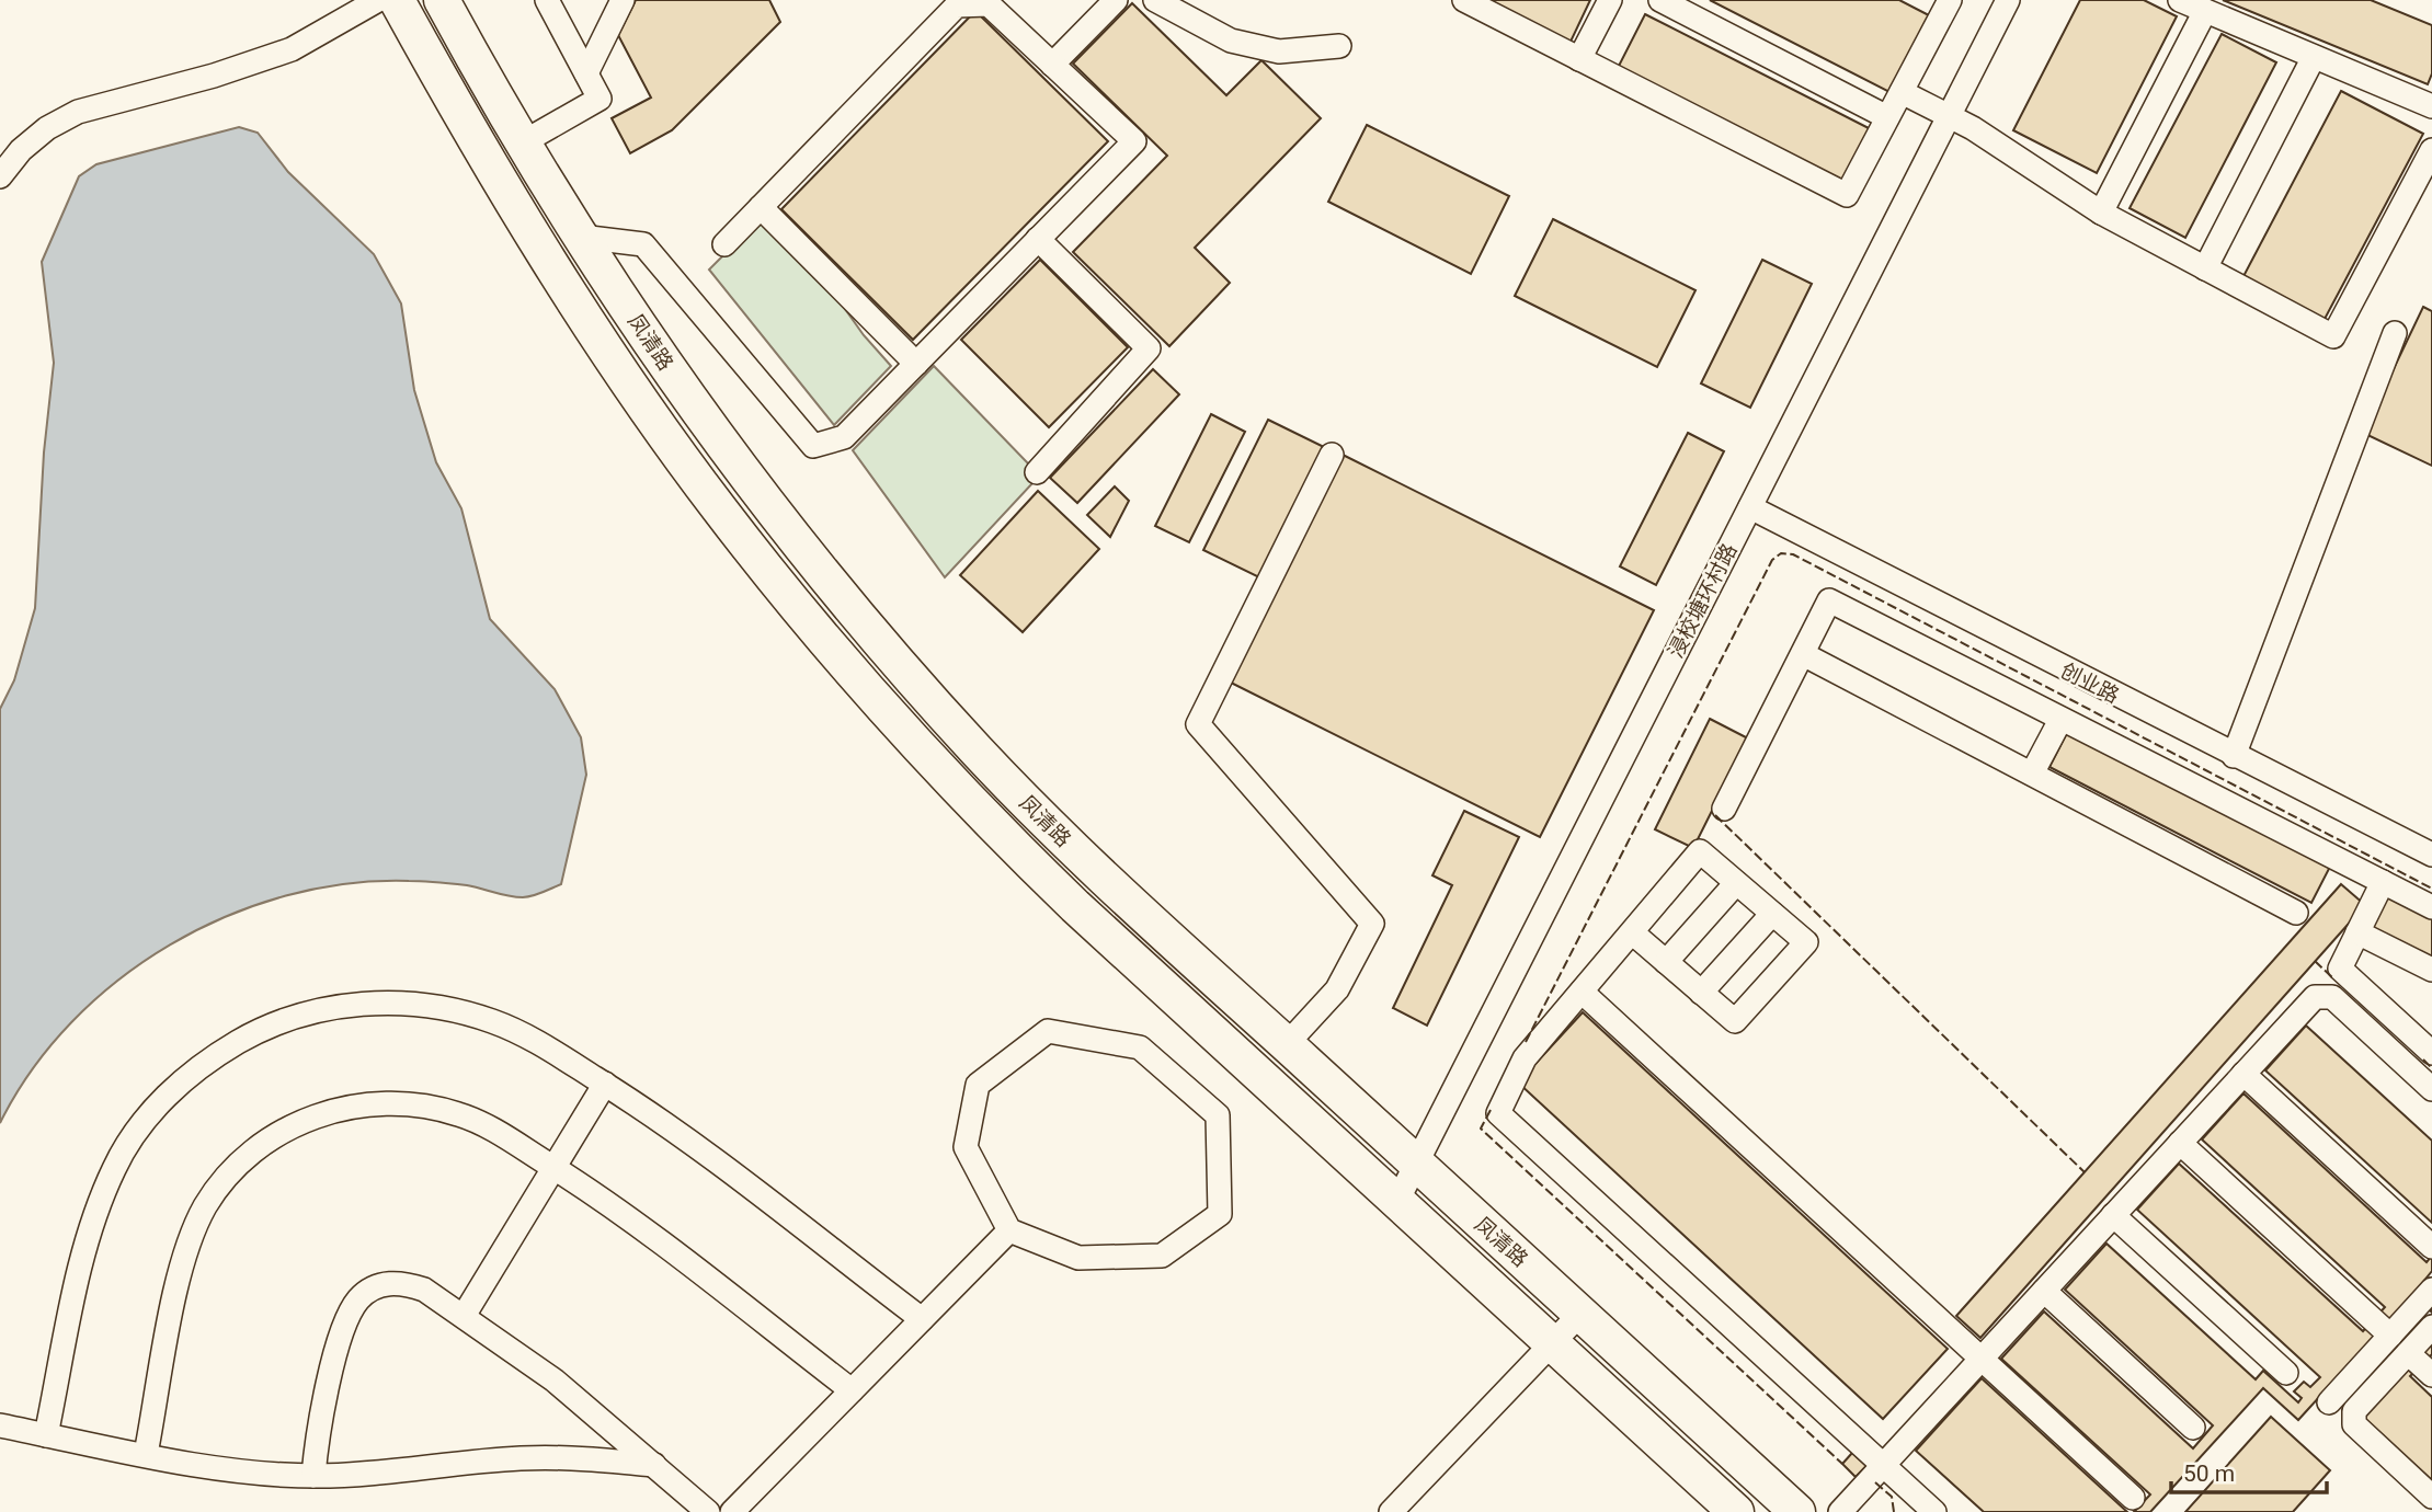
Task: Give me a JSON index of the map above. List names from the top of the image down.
{
  "streets": {
    "highway": ["凤清路"],
    "street": ["浸校塘环村路", "创业路"]
  },
  "crossings": [
    ["凤清路", "浸校塘环村路"],
    ["浸校塘环村路", "创业路"]
  ],
  "scale_bar": "50 m"
}
